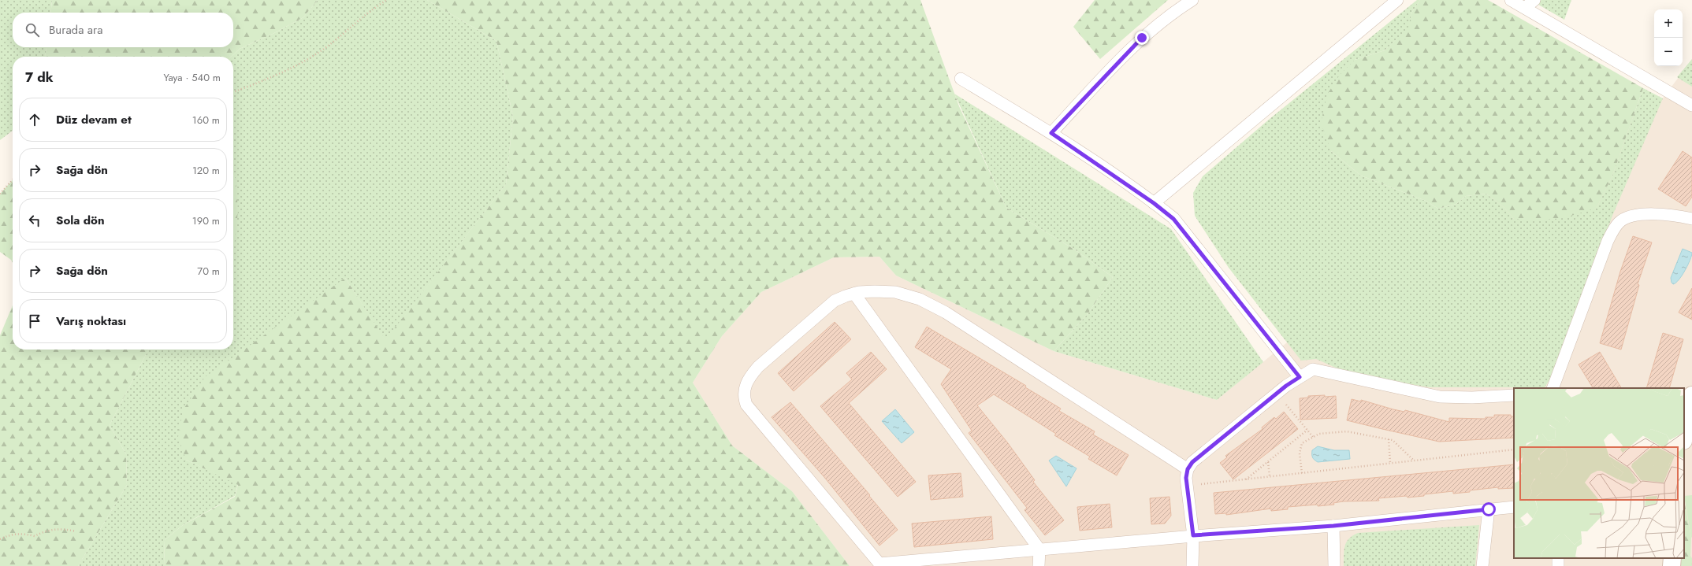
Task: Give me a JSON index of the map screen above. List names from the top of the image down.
{
  "page": {
    "map_buttons": ["+", "−"],
    "search": "Burada ara",
    "heading": ["7 dk", "Yaya · 540 m"],
    "list": [
      ["Düz devam et", "160 m"],
      ["Sağa dön", "120 m"],
      ["Sola dön", "190 m"],
      ["Sağa dön", "70 m"],
      "Varış noktası"
    ]
  }
}
